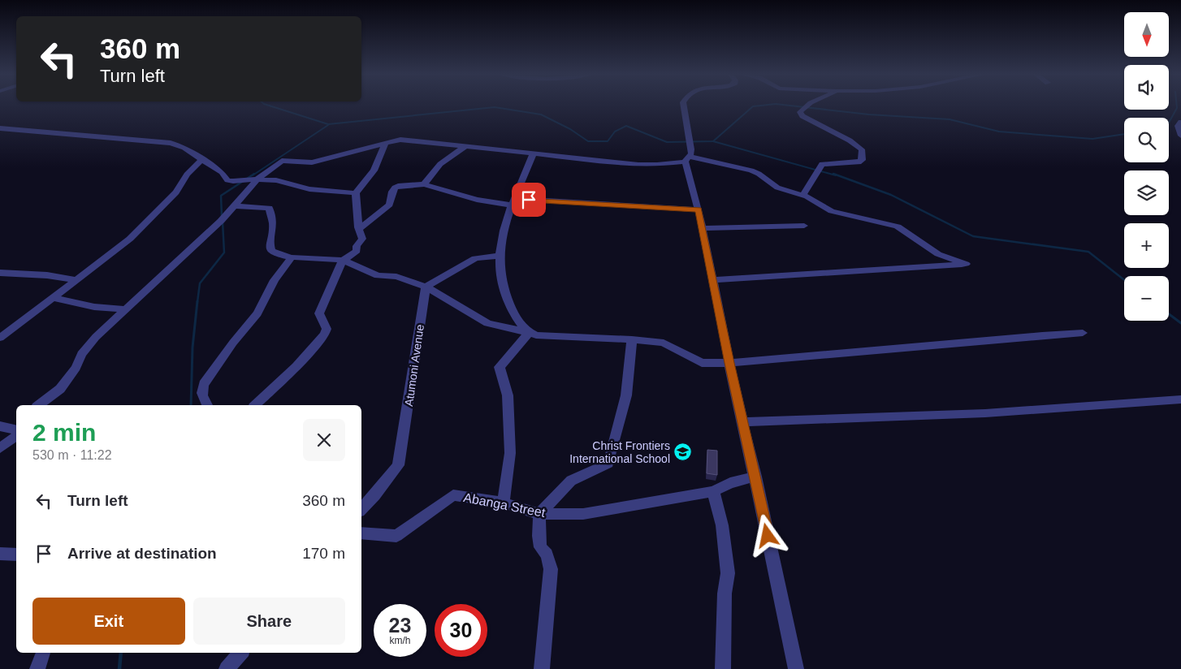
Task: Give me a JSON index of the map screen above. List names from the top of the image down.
{
  "streets": {
    "street": ["Atumoni Avenue", "Abanga Street"]
  },
  "places": {
    "school or university": ["Christ Frontiers International School"]
  },
  "north": "bottom",
  "page": {
    "map_buttons": ["+", "−"],
    "turn": ["360 m", "Turn left"],
    "heading": ["2 min", "530 m · 11:22"],
    "list": [
      {
        "name": "Turn left",
        "value": "360 m"
      },
      {
        "name": "Arrive at destination",
        "value": "170 m"
      }
    ],
    "buttons": ["Exit", "Share"],
    "speed": "23 km/h",
    "limit": "30"
  }
}
